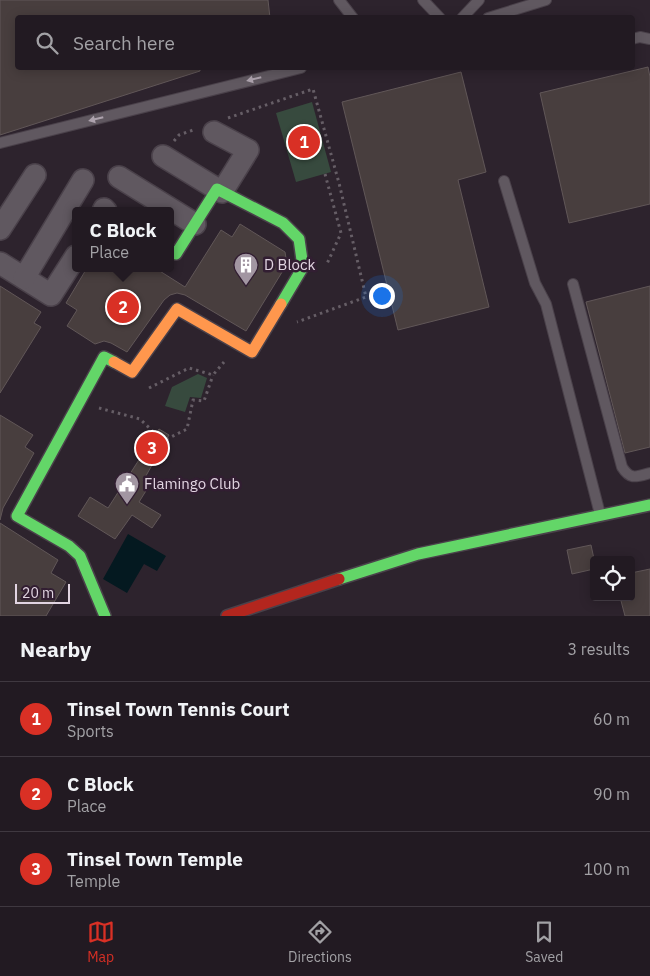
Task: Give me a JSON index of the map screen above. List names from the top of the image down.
{
  "places": {
    "building": ["D Block"],
    "public building": ["Flamingo Club"]
  },
  "scale_bar": "20 m",
  "page": {
    "search": "Search here",
    "pins": ["1", "2", "3"],
    "popup": ["C Block", "Place"],
    "scale": "20 m",
    "heading": ["Nearby", "3 results"],
    "list": [
      {
        "mark": "1",
        "name": "Tinsel Town Tennis Court",
        "note": "Sports",
        "value": "60 m"
      },
      {
        "mark": "2",
        "name": "C Block",
        "note": "Place",
        "value": "90 m"
      },
      {
        "mark": "3",
        "name": "Tinsel Town Temple",
        "note": "Temple",
        "value": "100 m"
      }
    ],
    "nav": ["Map", "Directions", "Saved"]
  }
}
